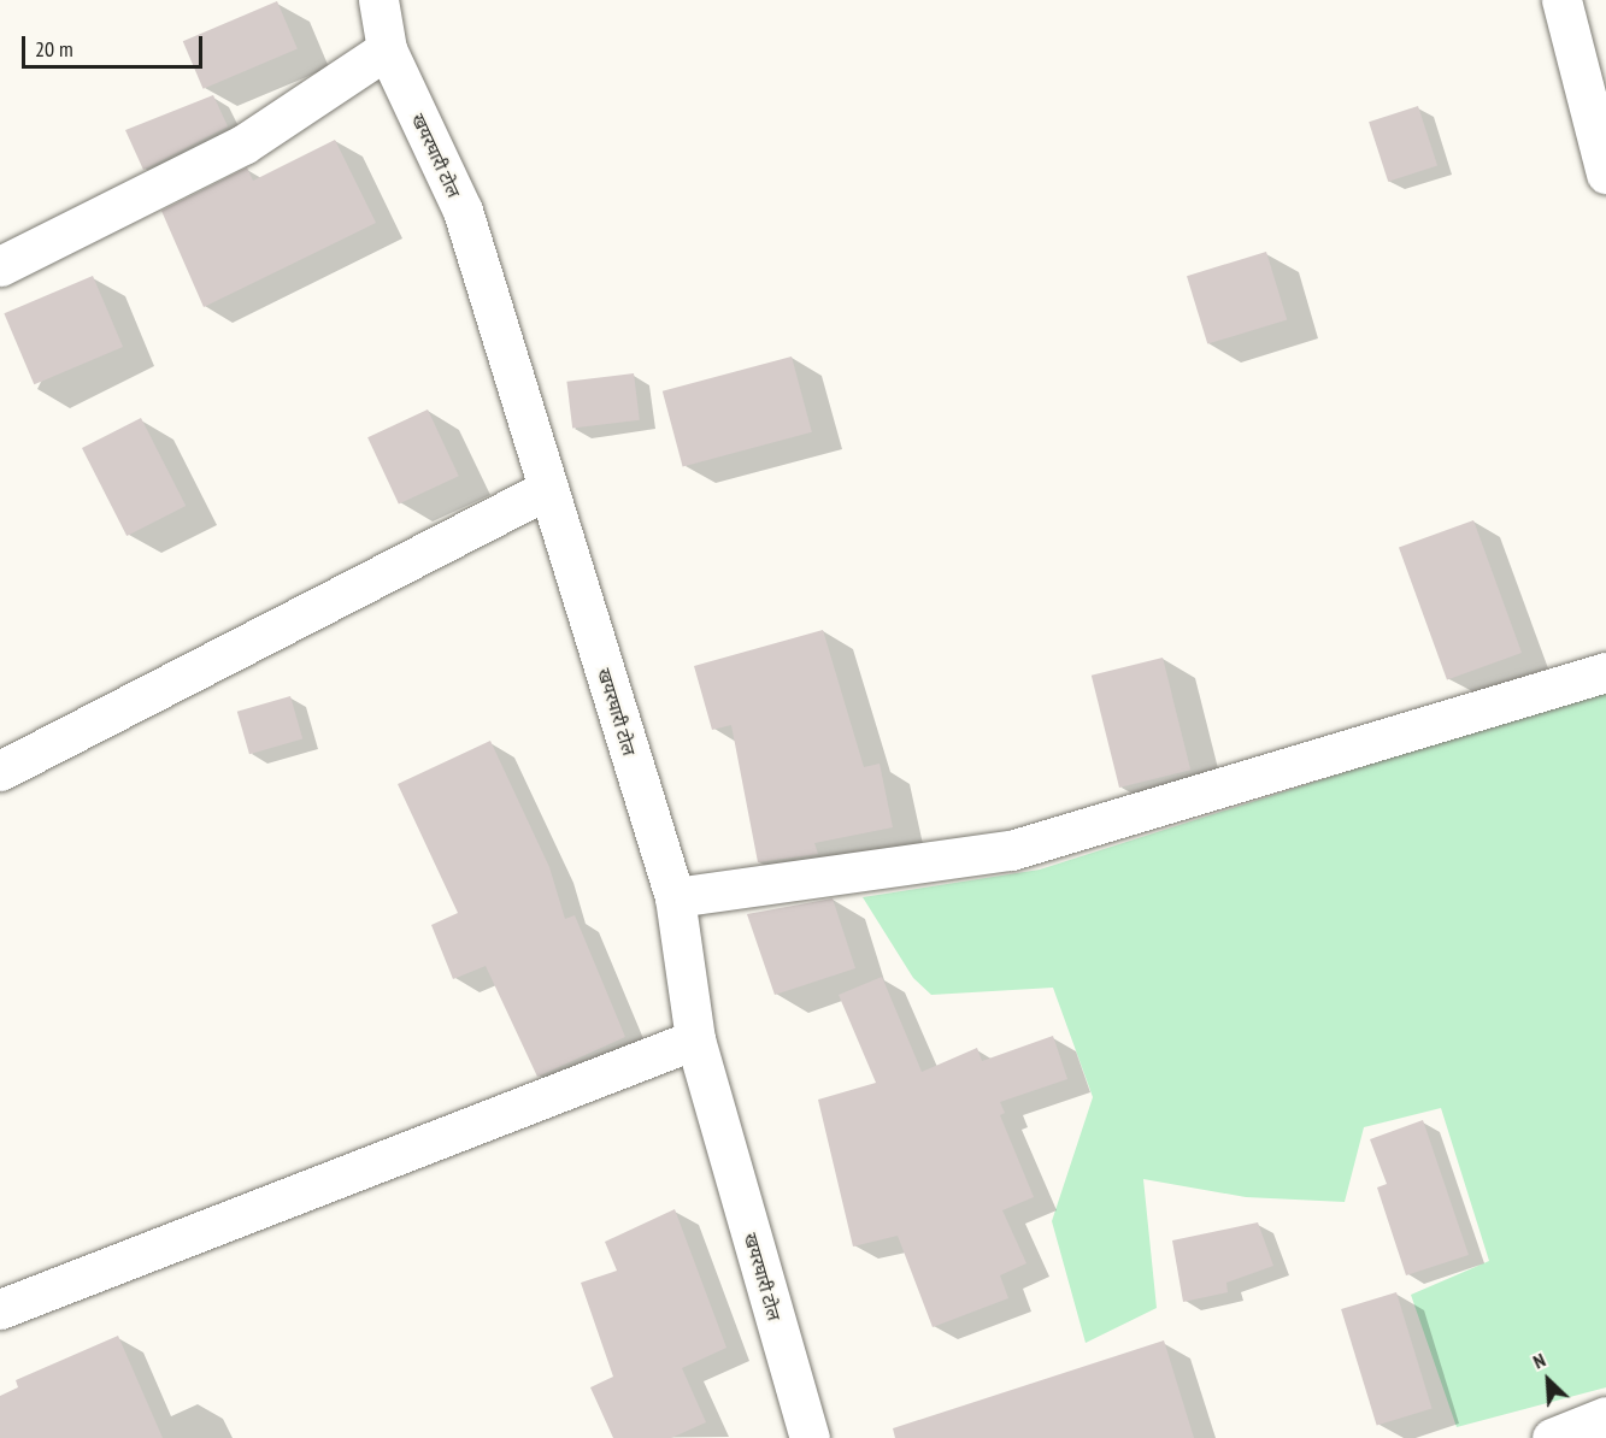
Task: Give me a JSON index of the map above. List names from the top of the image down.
{
  "streets": {
    "street": ["खयरघारी टोल"]
  },
  "scale_bar": "20 m",
  "north": "top left"
}
